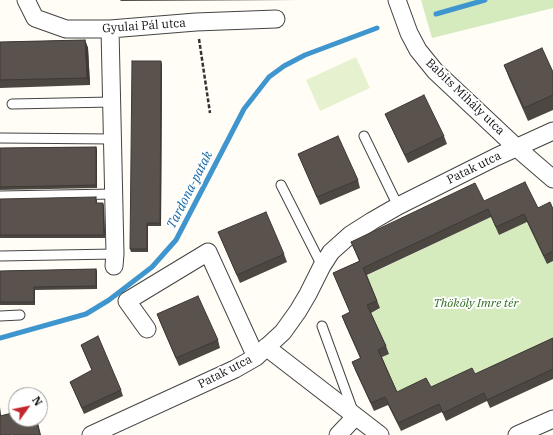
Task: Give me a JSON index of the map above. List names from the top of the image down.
{
  "streets": {
    "street": ["Gyulai Pál utca", "Babits Mihály utca", "Patak utca"]
  },
  "crossings": [
    ["Babits Mihály utca", "Patak utca"]
  ],
  "water": ["Tardona-patak"],
  "parks": ["Thököly Imre tér"],
  "north": "top right"
}
